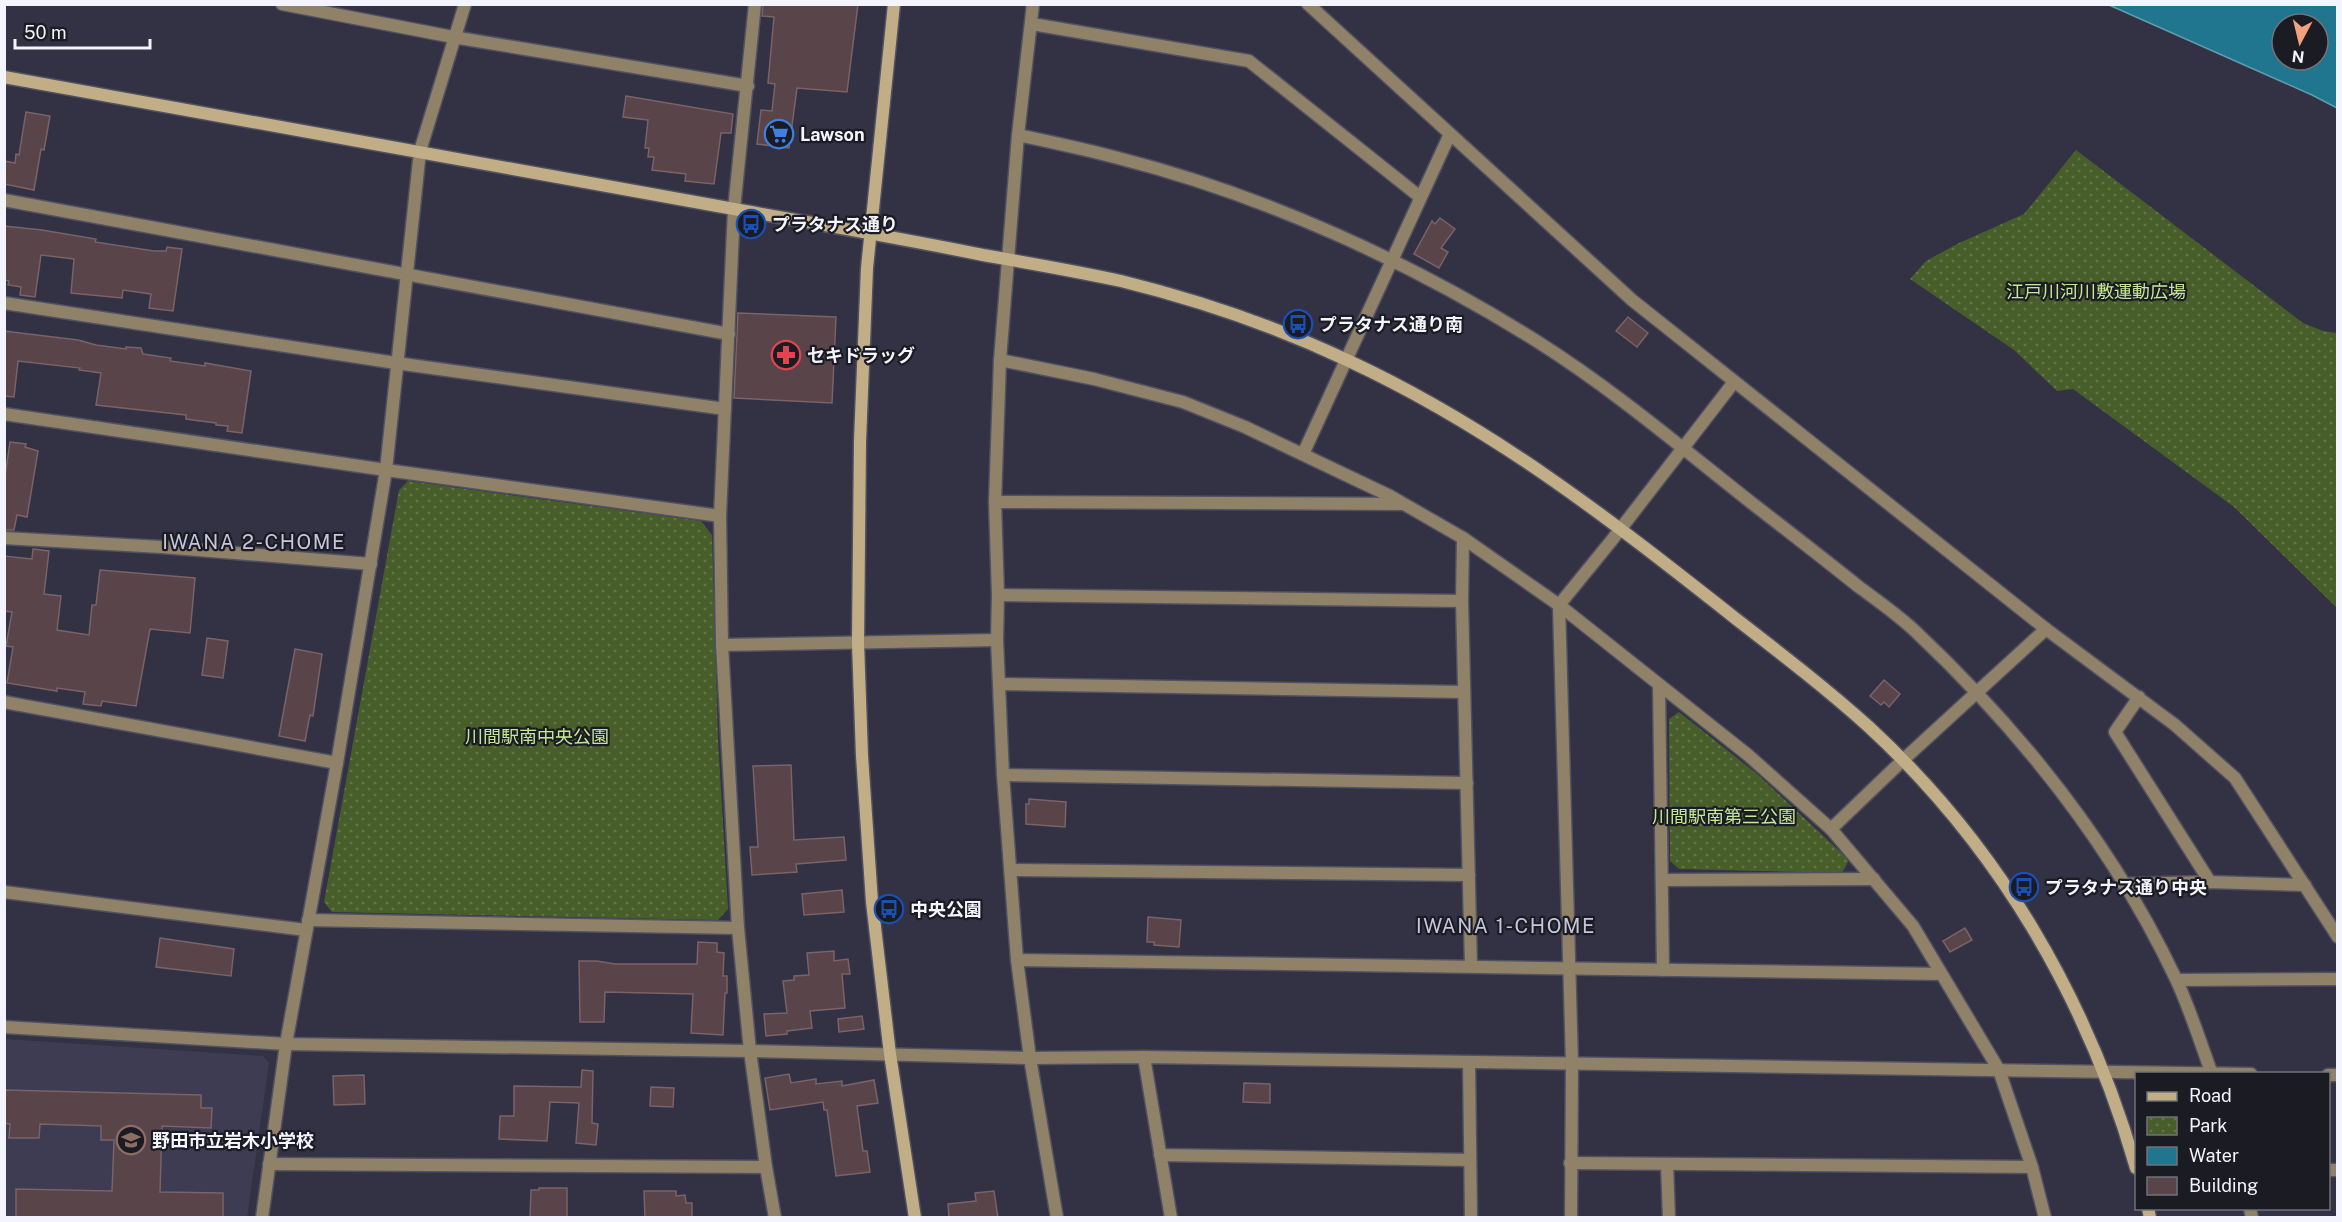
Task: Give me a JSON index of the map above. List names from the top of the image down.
{
  "districts": ["IWANA 2-CHOME", "IWANA 1-CHOME"],
  "parks": ["江戸川河川敷運動広場", "川間駅南中央公園", "川間駅南第三公園"],
  "places": {
    "supermarket": ["Lawson"],
    "bus stop": [
      "プラタナス通り",
      "プラタナス通り南",
      "プラタナス通り中央",
      "中央公園"
    ],
    "pharmacy": ["セキドラッグ"],
    "school or university": ["野田市立岩木小学校"]
  },
  "legend": [
    "Road",
    "Park",
    "Water",
    "Building"
  ],
  "scale_bar": "50 m",
  "north": "bottom"
}
